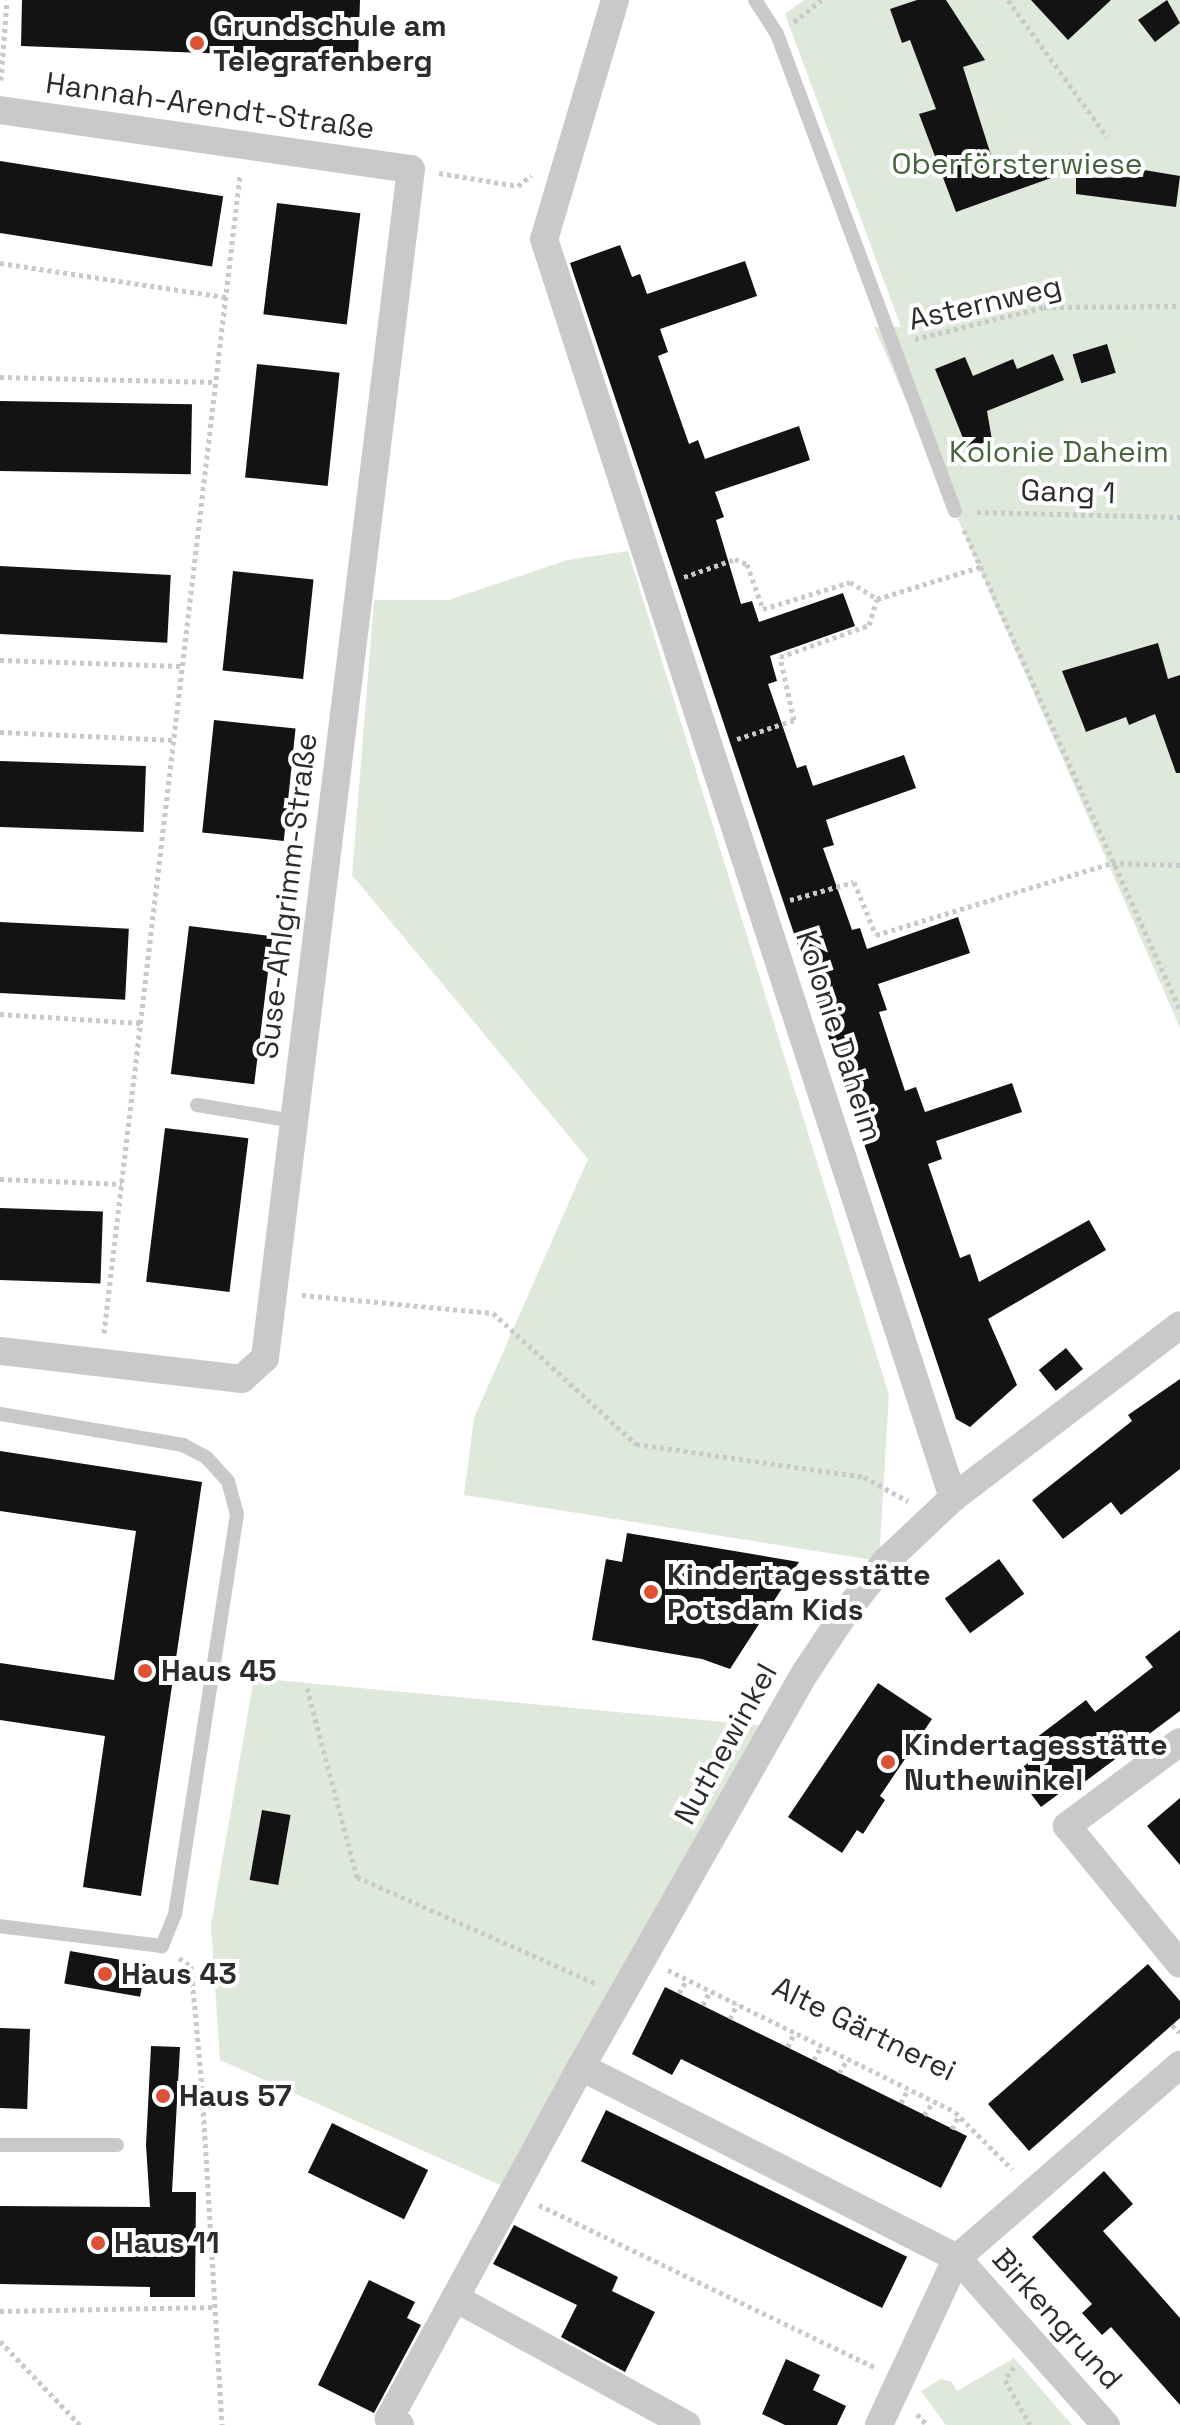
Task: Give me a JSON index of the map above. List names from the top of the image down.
{
  "streets": {
    "street": [
      "Hannah-Arendt-Straße",
      "Suse-Ahlgrimm-Straße",
      "Kolonie Daheim",
      "Nuthewinkel",
      "Birkengrund"
    ],
    "path": ["Asternweg", "Gang 1", "Alte Gärtnerei"]
  },
  "crossings": [
    ["Hannah-Arendt-Straße", "Suse-Ahlgrimm-Straße"],
    ["Kolonie Daheim", "Nuthewinkel"],
    ["Nuthewinkel", "Alte Gärtnerei"]
  ],
  "parks": ["Oberförsterwiese", "Kolonie Daheim"],
  "places": [
    "Grundschule am Telegrafenberg",
    "Kindertagesstätte Potsdam Kids",
    "Haus 45",
    "Kindertagesstätte Nuthewinkel",
    "Haus 43",
    "Haus 57",
    "Haus 11"
  ]
}
